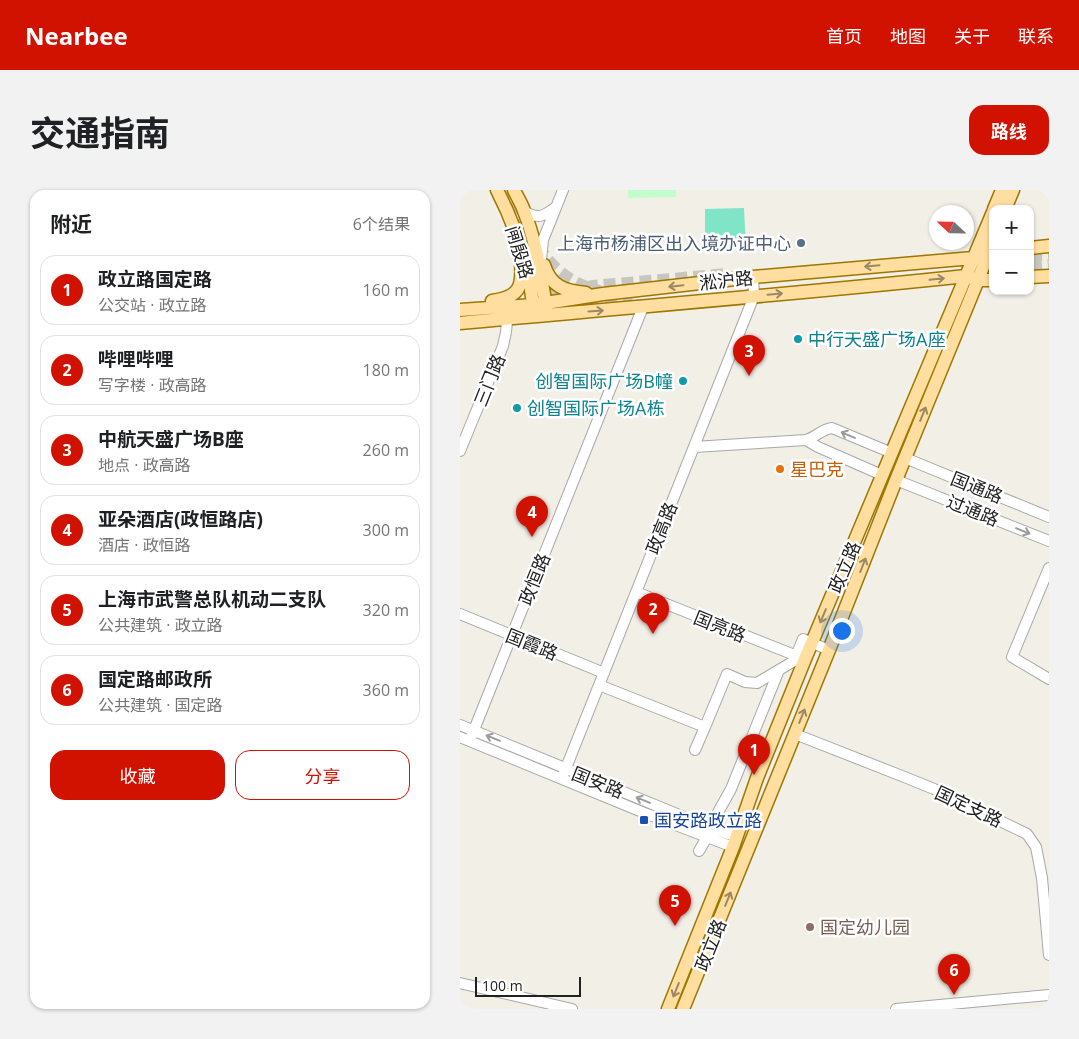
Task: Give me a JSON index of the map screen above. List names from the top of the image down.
{
  "streets": {
    "main road": ["闸殷路", "淞沪路", "政立路"],
    "street": [
      "三门路",
      "国通路",
      "过通路",
      "政高路",
      "政恒路",
      "国亮路",
      "国霞路",
      "国安路",
      "国定支路"
    ]
  },
  "crossings": [
    ["闸殷路", "淞沪路"],
    ["淞沪路", "三门路"],
    ["淞沪路", "政高路"],
    ["淞沪路", "政立路"],
    ["淞沪路", "政恒路"],
    ["国通路", "政立路"],
    ["过通路", "政立路"],
    ["政高路", "国亮路"],
    ["政高路", "国霞路"],
    ["政高路", "国安路"],
    ["政立路", "国亮路"],
    ["政立路", "国安路"],
    ["政立路", "国定支路"],
    ["政恒路", "国霞路"],
    ["政恒路", "国安路"]
  ],
  "one_way": ["过通路"],
  "places": {
    "other": [
      "上海市杨浦区出入境办证中心",
      "中行天盛广场A座",
      "创智国际广场B幢",
      "创智国际广场A栋",
      "星巴克",
      "国定幼儿园"
    ],
    "transit": ["国安路政立路"]
  },
  "scale_bar": "100 m",
  "north": "left",
  "page": {
    "header": "Nearbee",
    "nav": [
      "首页",
      "地图",
      "关于",
      "联系"
    ],
    "title": "交通指南",
    "buttons": [
      "路线",
      ["收藏", "分享"]
    ],
    "heading": ["附近", "6个结果"],
    "map_buttons": ["+", "−"],
    "list": [
      {
        "mark": "1",
        "name": "政立路国定路",
        "note": "公交站 · 政立路",
        "value": "160 m"
      },
      {
        "mark": "2",
        "name": "哔哩哔哩",
        "note": "写字楼 · 政高路",
        "value": "180 m"
      },
      {
        "mark": "3",
        "name": "中航天盛广场B座",
        "note": "地点 · 政高路",
        "value": "260 m"
      },
      {
        "mark": "4",
        "name": "亚朵酒店(政恒路店)",
        "note": "酒店 · 政恒路",
        "value": "300 m"
      },
      {
        "mark": "5",
        "name": "上海市武警总队机动二支队",
        "note": "公共建筑 · 政立路",
        "value": "320 m"
      },
      {
        "mark": "6",
        "name": "国定路邮政所",
        "note": "公共建筑 · 国定路",
        "value": "360 m"
      }
    ],
    "pins": [
      "3",
      "4",
      "2",
      "1",
      "5",
      "6"
    ],
    "scale": "100 m"
  }
}
